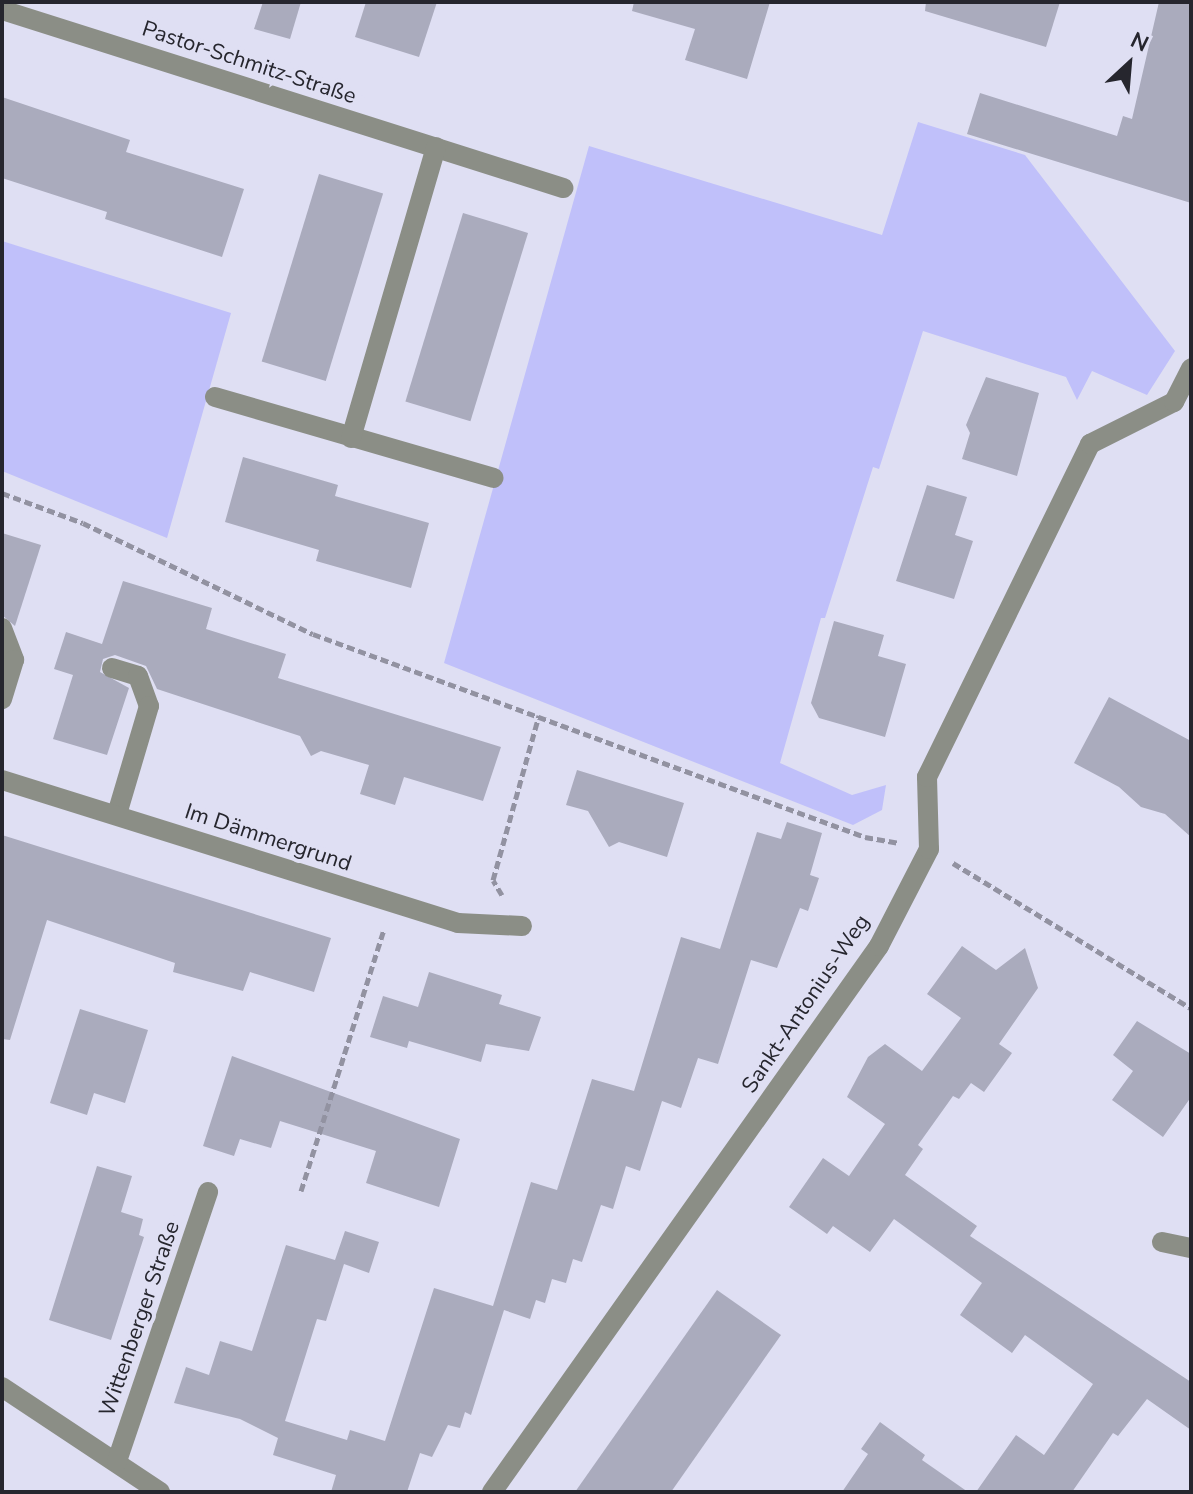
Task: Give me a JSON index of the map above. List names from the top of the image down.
{
  "streets": {
    "street": [
      "Pastor-Schmitz-Straße",
      "Im Dämmergrund",
      "Sankt-Antonius-Weg",
      "Wittenberger Straße"
    ]
  },
  "north": "top right"
}
